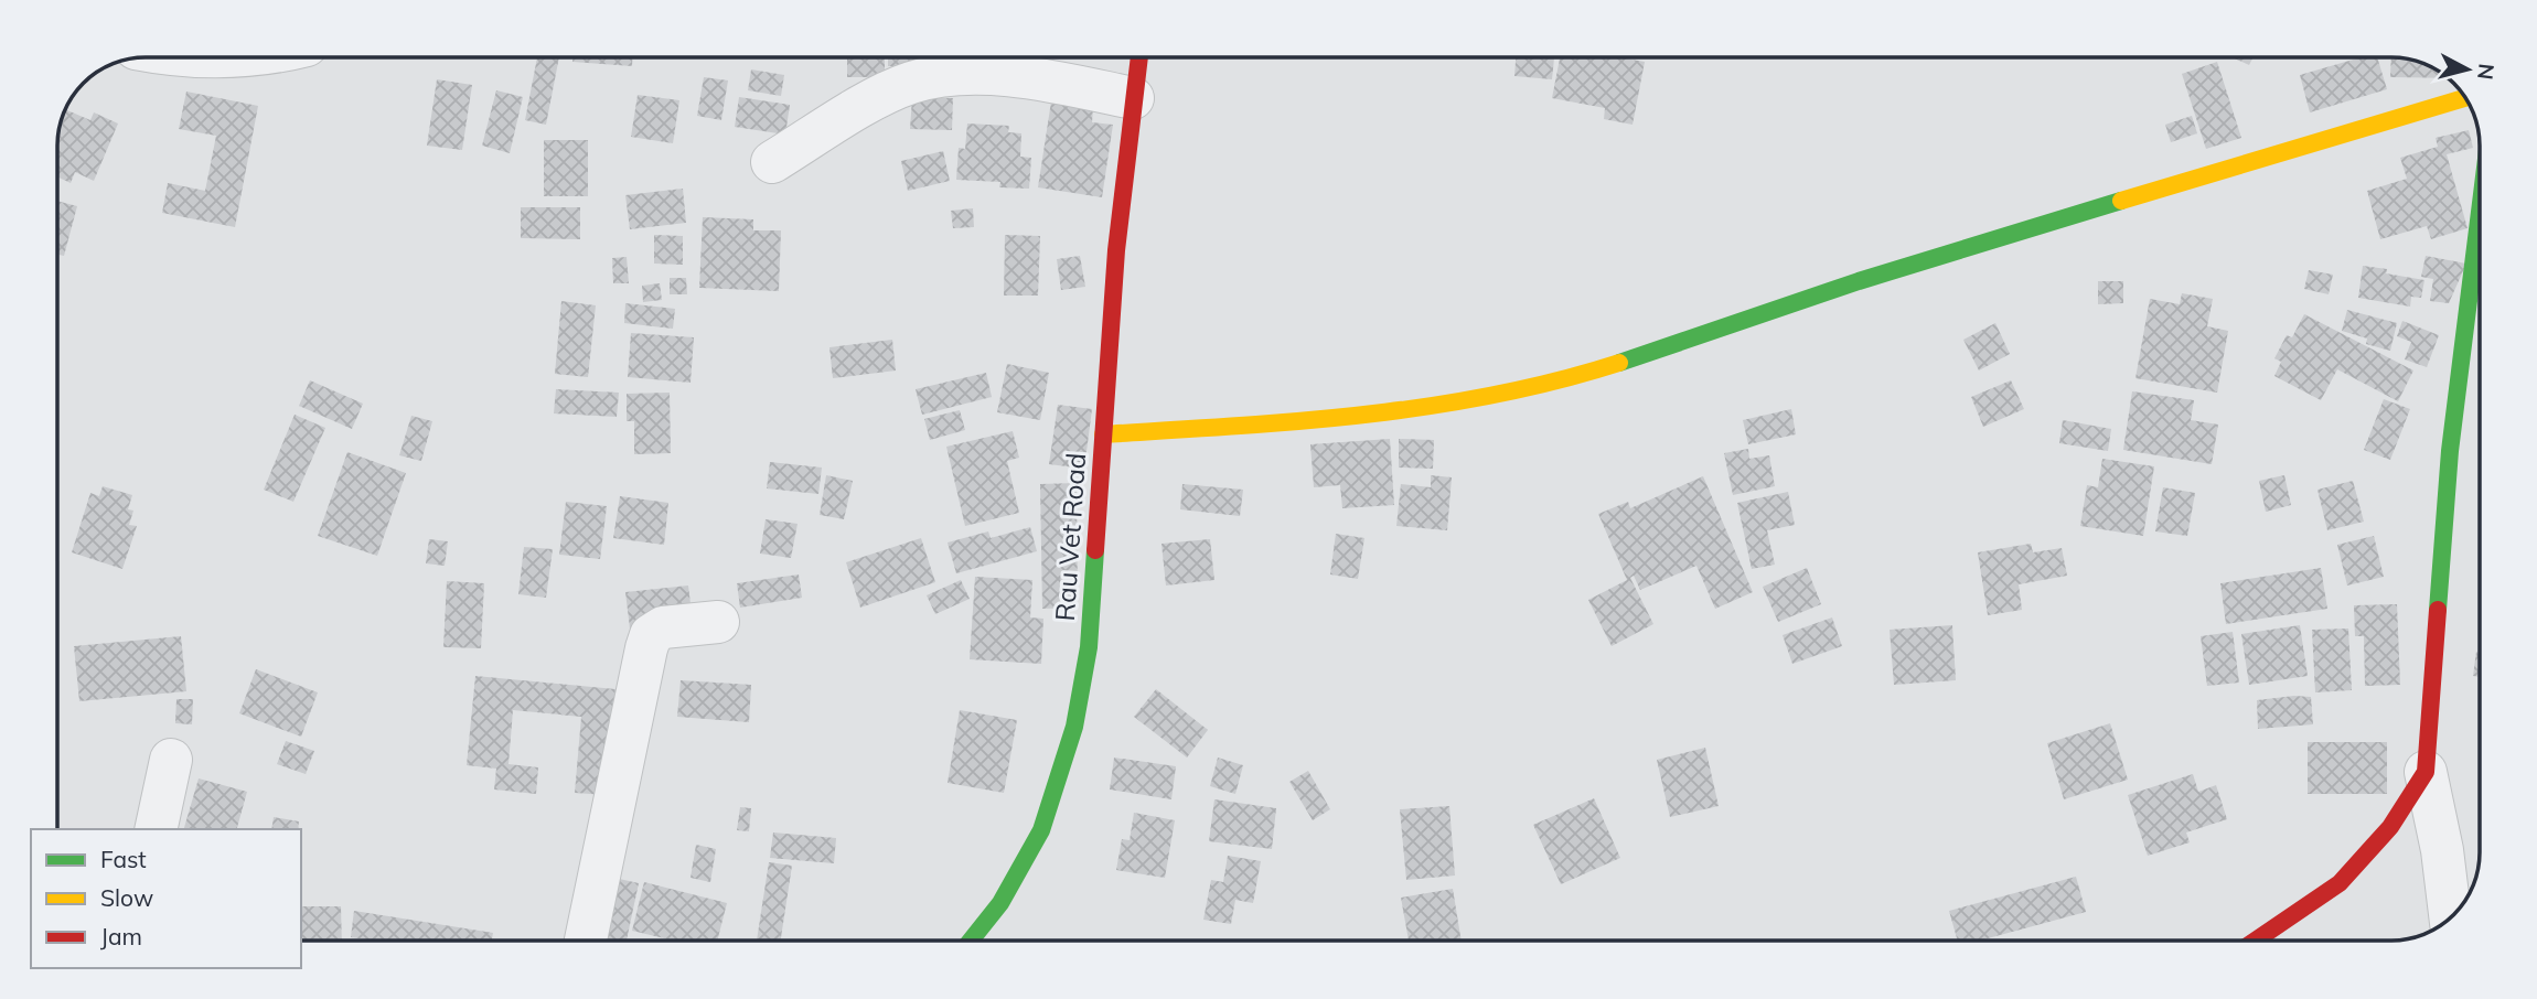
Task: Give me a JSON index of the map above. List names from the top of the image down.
{
  "streets": {
    "street": ["Rau Vet Road"]
  },
  "legend": ["Fast", "Slow", "Jam"],
  "north": "right"
}
